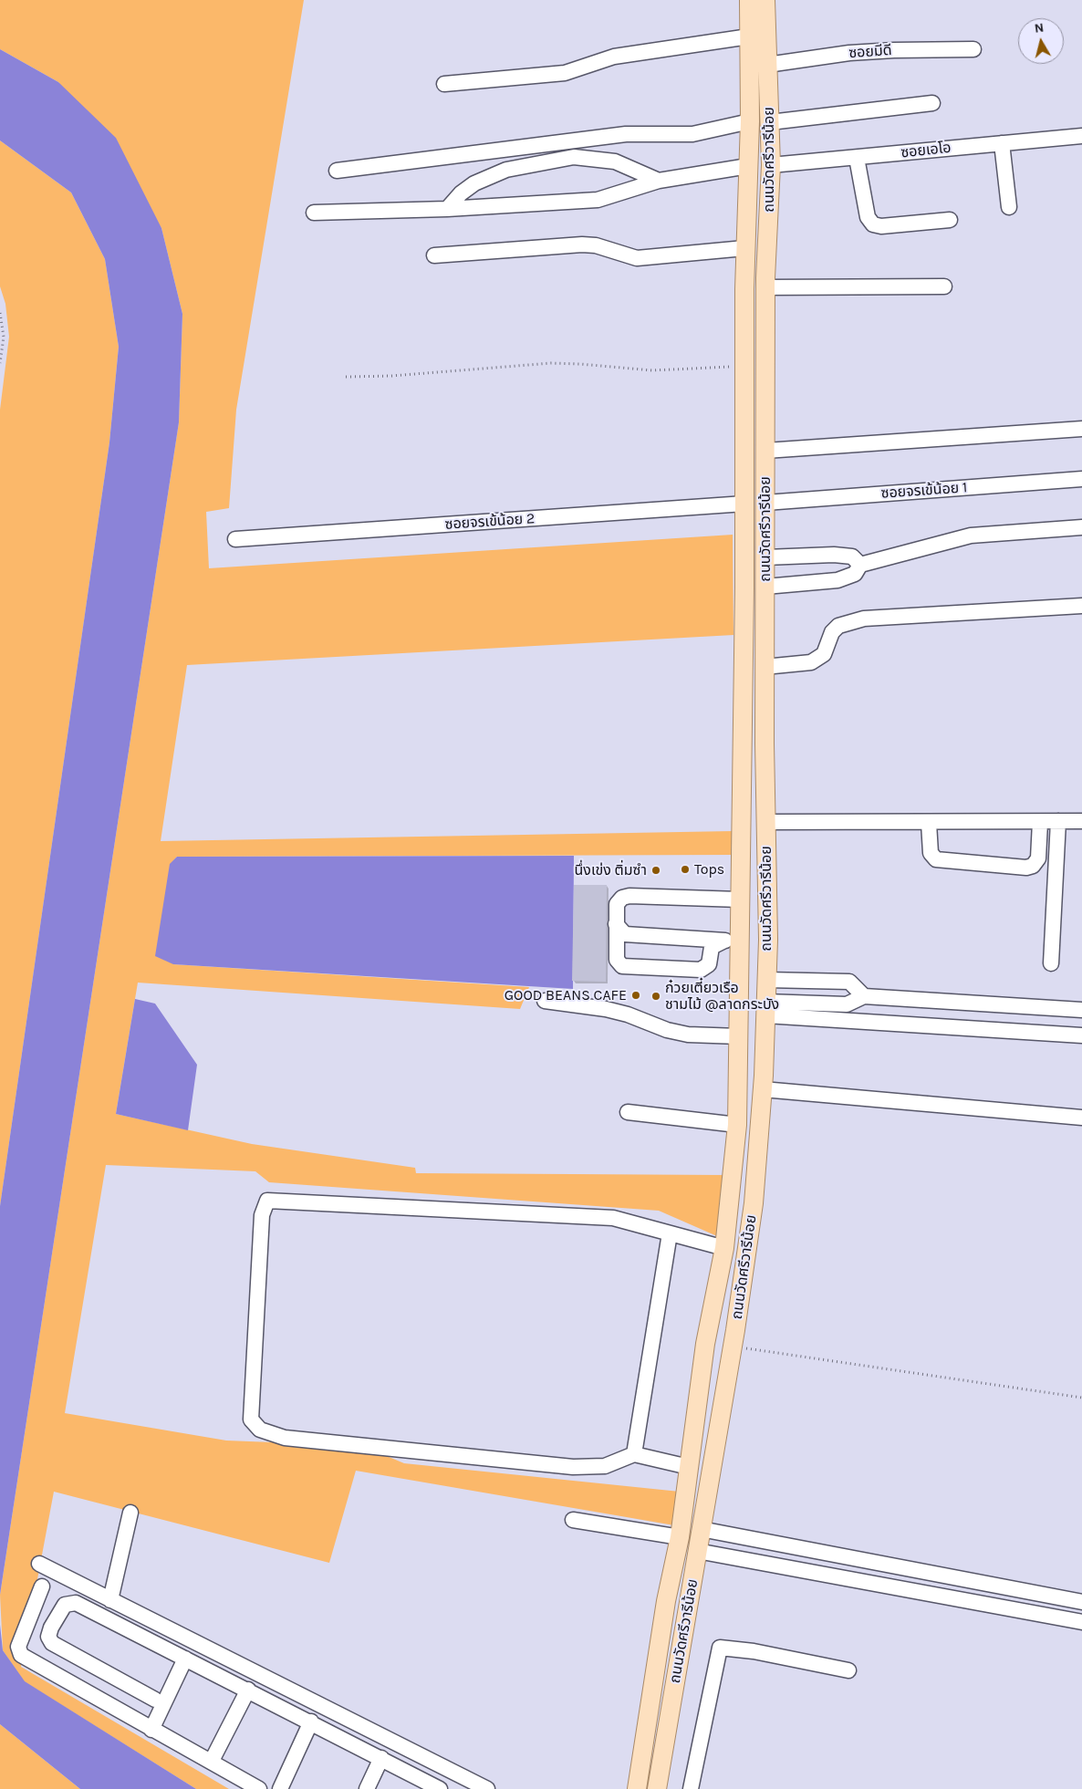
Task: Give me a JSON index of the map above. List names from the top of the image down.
{
  "streets": {
    "main road": ["ถนนวัดศรีวารีน้อย"],
    "street": [
      "ซอยมีดี",
      "ซอยเอโอ",
      "ซอยจรเข้น้อย 1",
      "ซอยจรเข้น้อย 2"
    ]
  },
  "crossings": [
    ["ซอยมีดี", "ถนนวัดศรีวารีน้อย"],
    ["ซอยเอโอ", "ถนนวัดศรีวารีน้อย"],
    ["ถนนวัดศรีวารีน้อย", "ซอยจรเข้น้อย 1"],
    ["ถนนวัดศรีวารีน้อย", "ซอยจรเข้น้อย 2"]
  ],
  "places": [
    "Tops",
    "นึ่งเข่ง ติ่มซำ",
    "GOOD BEANS CAFE",
    "ก๋วยเตี๋ยวเรือ ชามไม้ @ลาดกระบัง"
  ],
  "north": "top"
}
